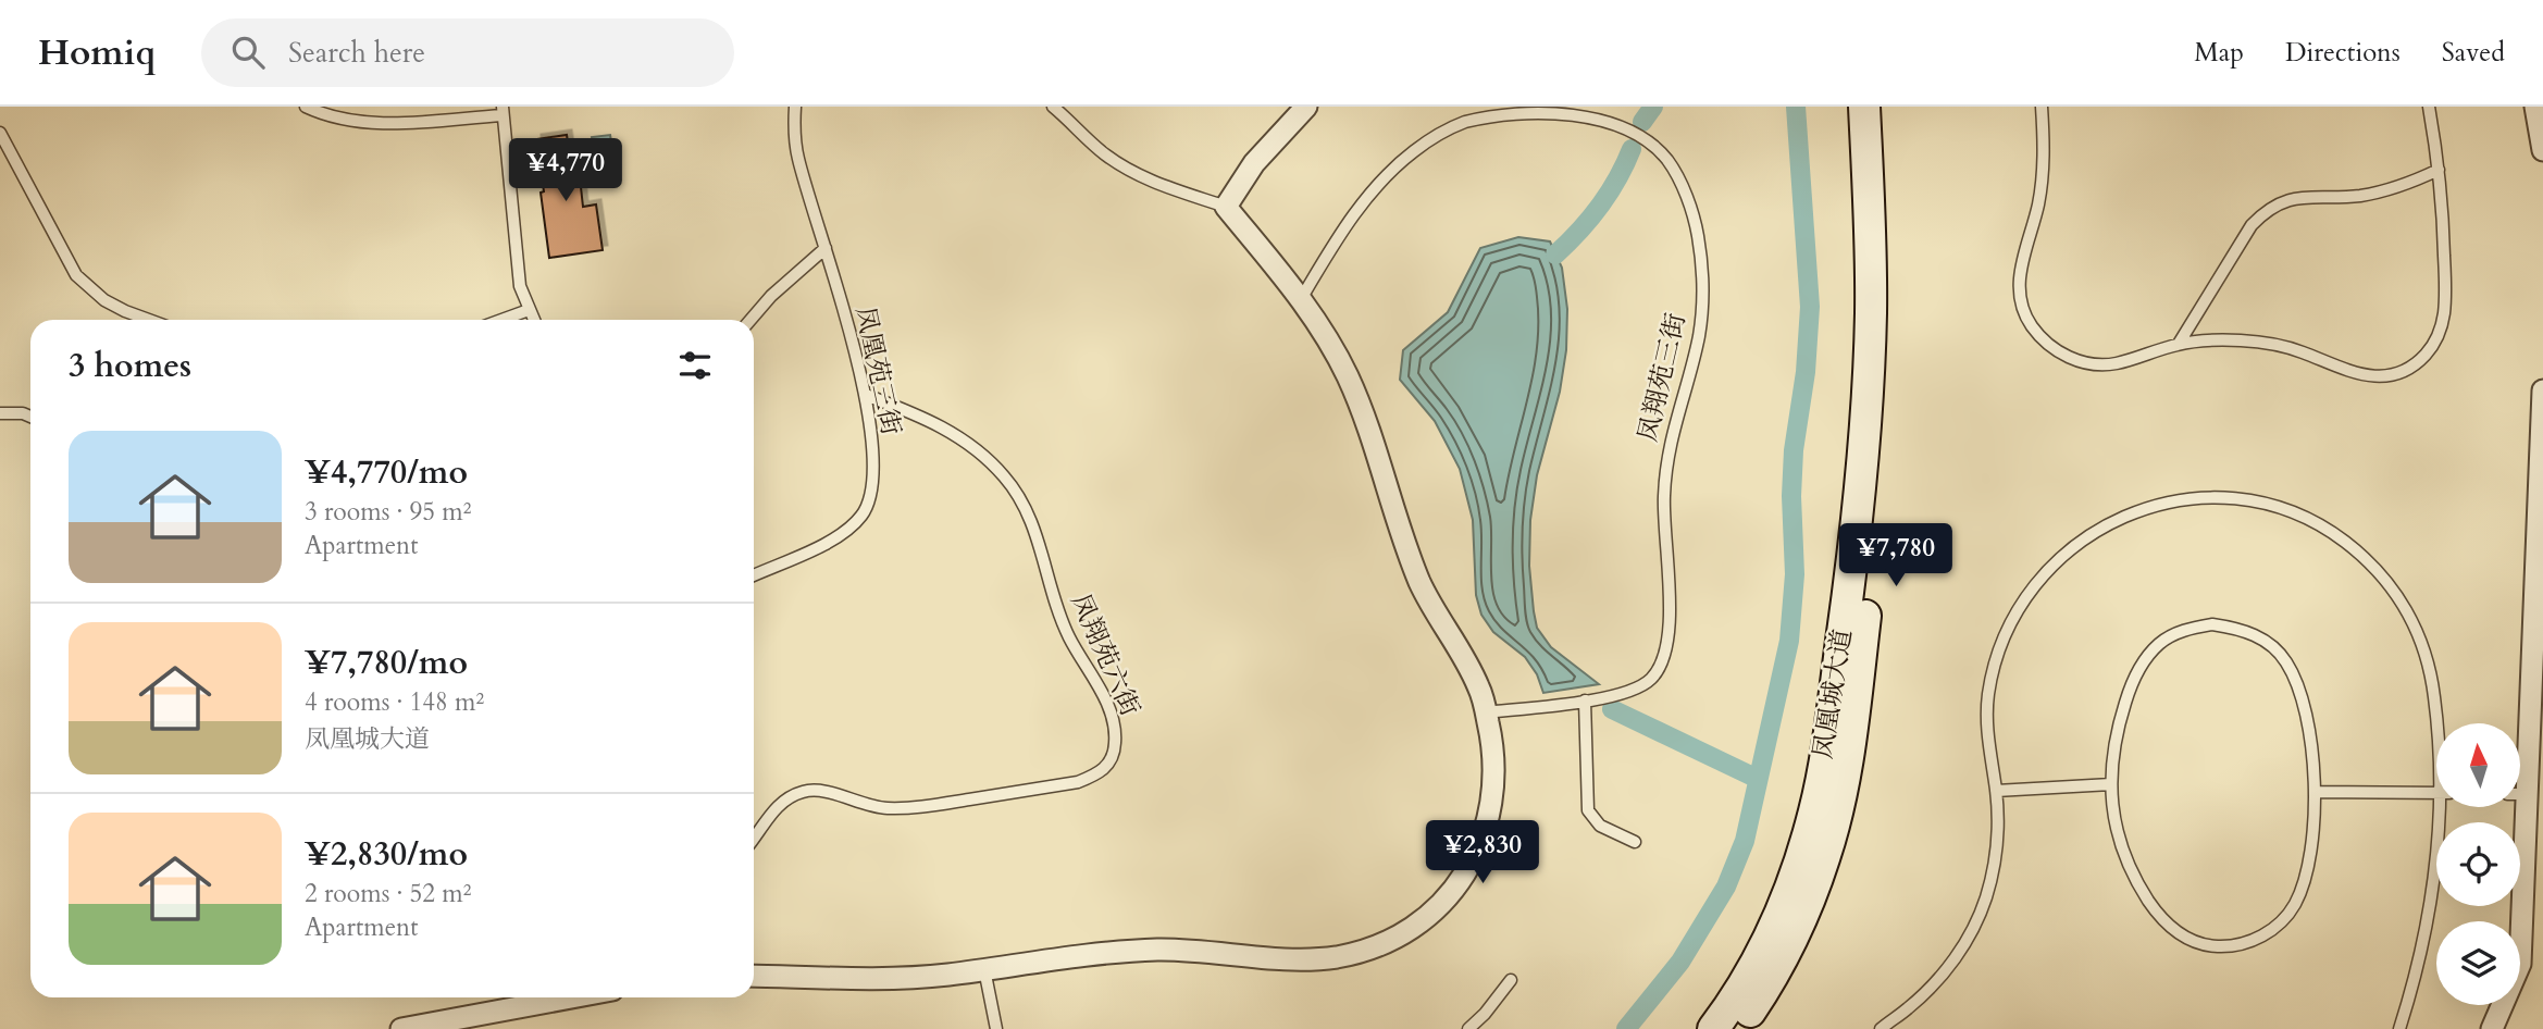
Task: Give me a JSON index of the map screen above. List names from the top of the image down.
{
  "streets": {
    "main road": ["凤凰城大道"],
    "lane": ["凤凰苑三街", "凤翔苑三街", "凤翔苑六街"]
  },
  "crossings": [
    ["凤凰苑三街", "凤翔苑六街"]
  ],
  "north": "top",
  "page": {
    "header": "Homiq",
    "search": "Search here",
    "nav": ["Map", "Directions", "Saved"],
    "price": ["¥4,770", "¥7,780", "¥2,830"],
    "heading": "3 homes",
    "list": [
      {
        "name": "¥4,770/mo",
        "note": "3 rooms · 95 m² · Apartment"
      },
      {
        "name": "¥7,780/mo",
        "note": "4 rooms · 148 m² · 凤凰城大道"
      },
      {
        "name": "¥2,830/mo",
        "note": "2 rooms · 52 m² · Apartment"
      }
    ]
  }
}
